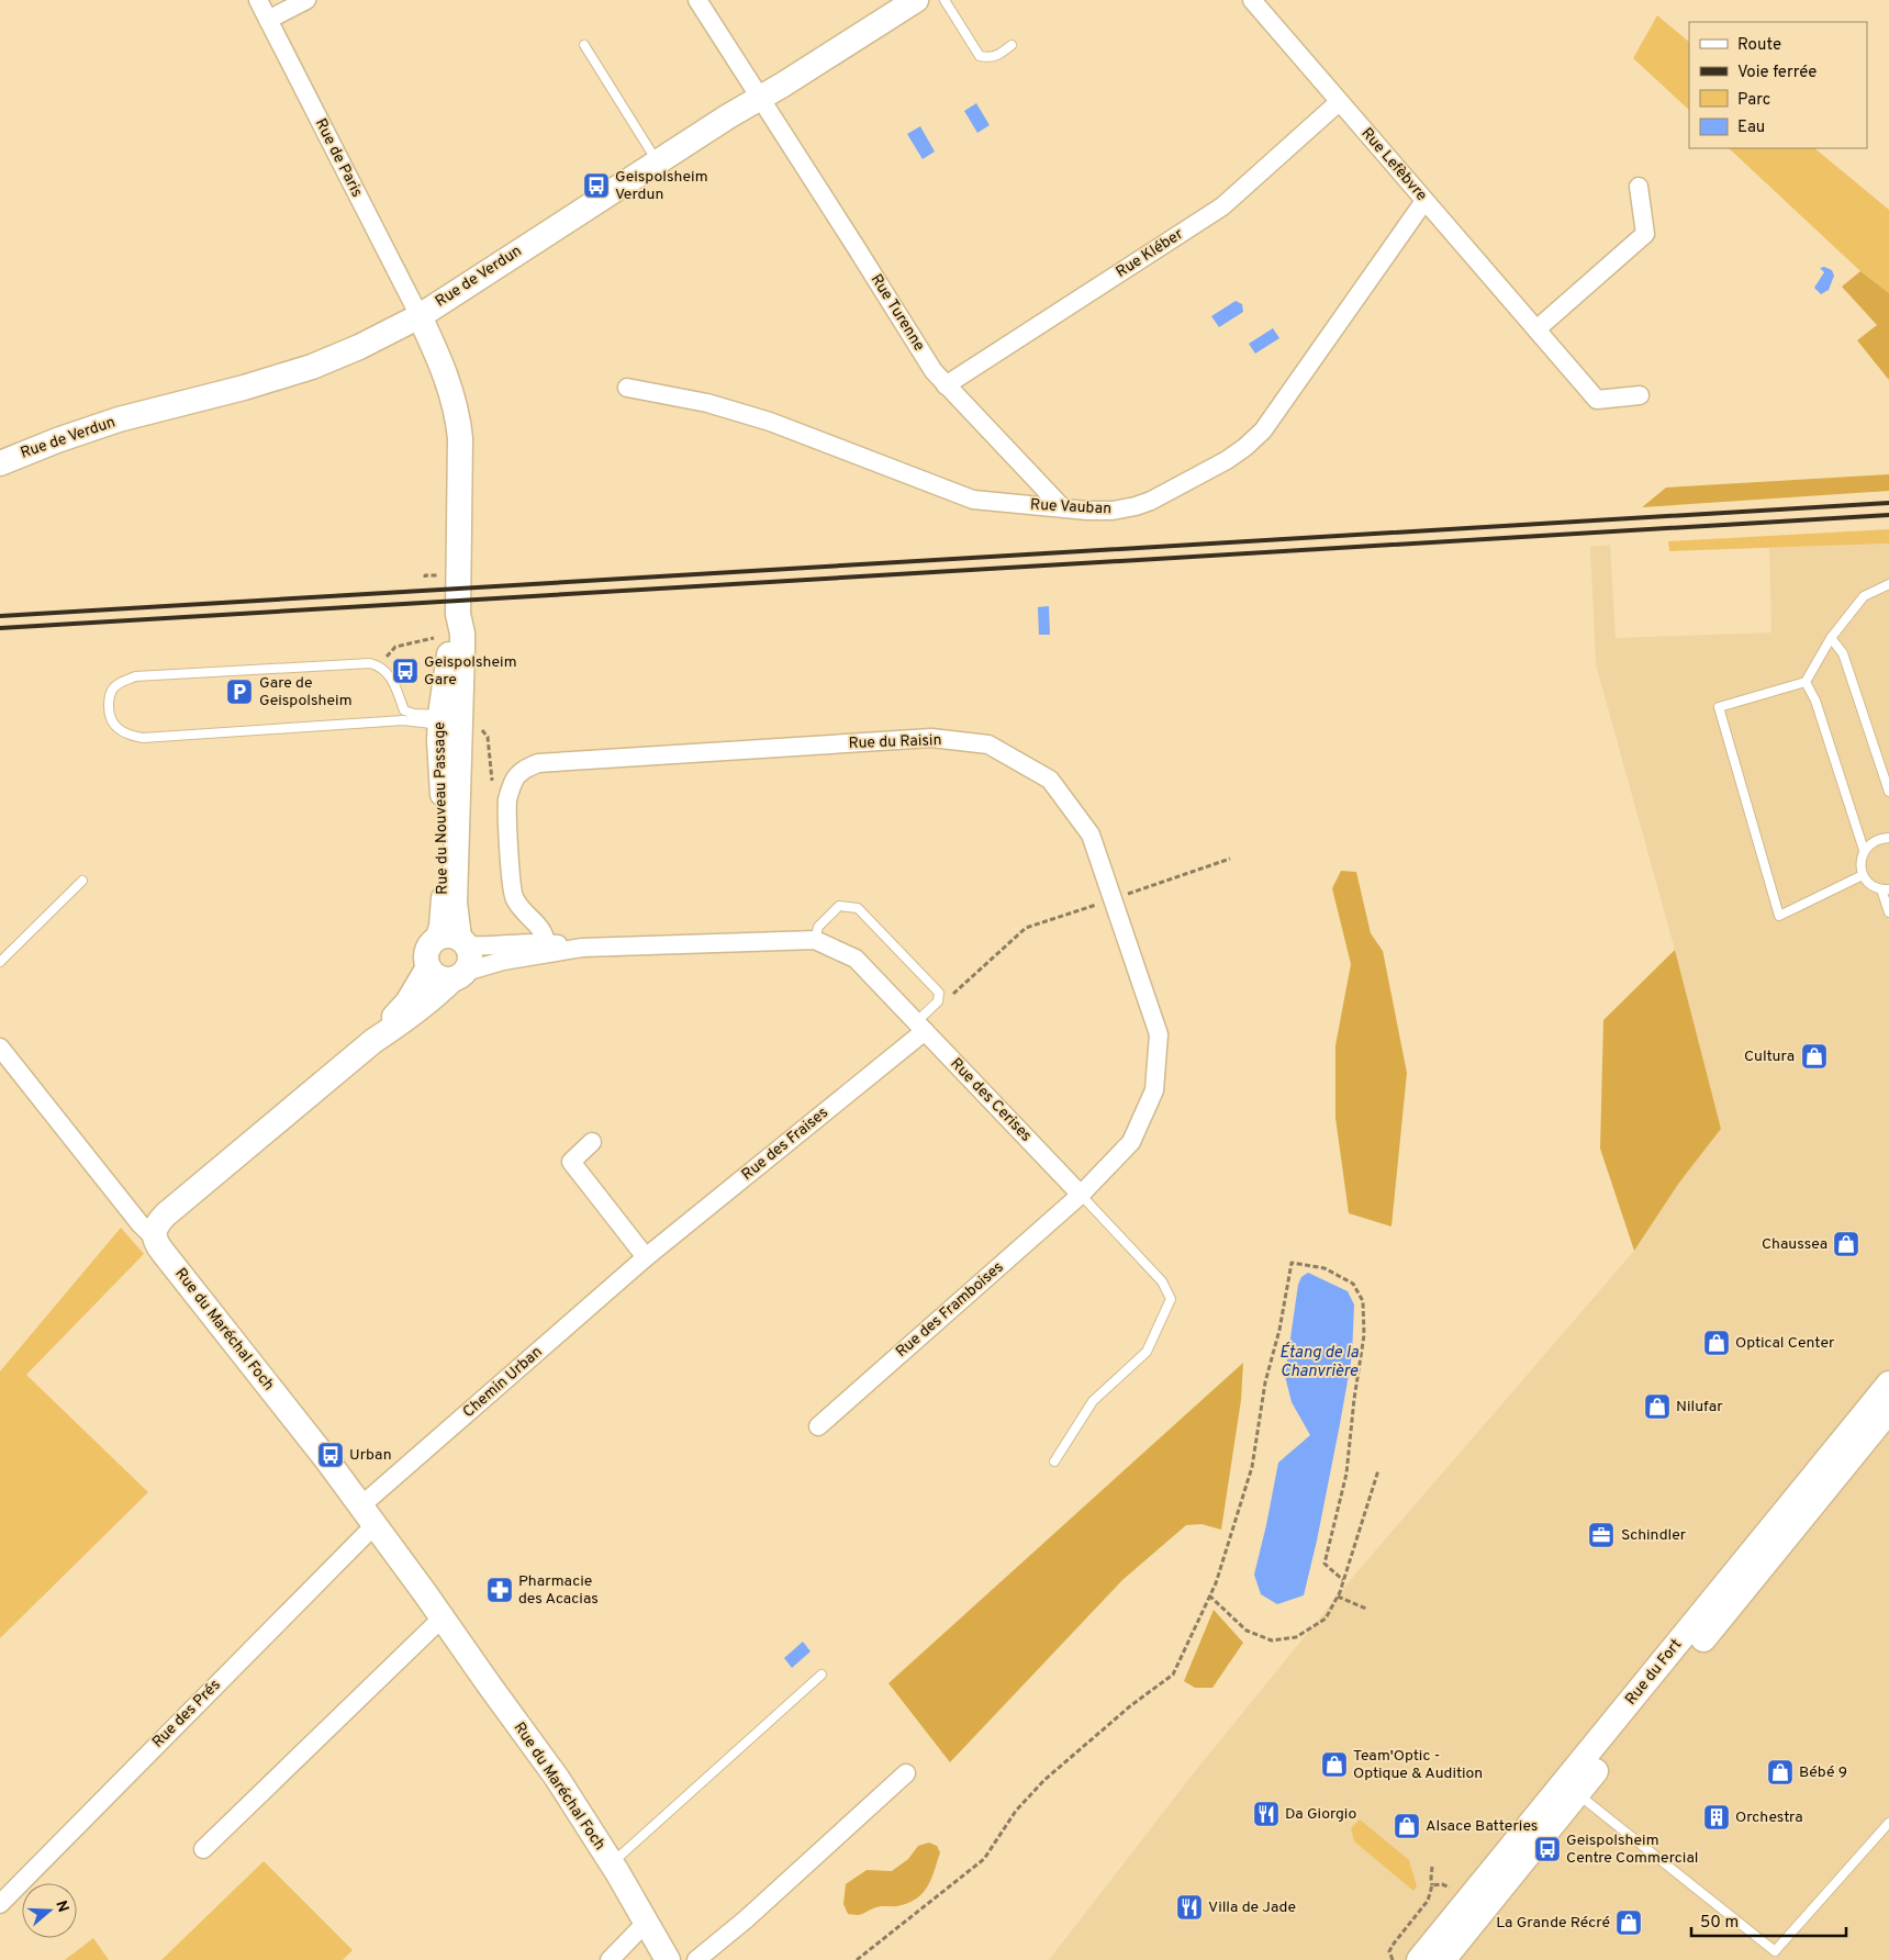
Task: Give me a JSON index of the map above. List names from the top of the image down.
{
  "streets": {
    "main road": [
      "Rue de Verdun",
      "Rue du Nouveau Passage",
      "Rue du Maréchal Foch",
      "Rue du Fort"
    ],
    "street": [
      "Rue de Paris",
      "Rue Lefèbvre",
      "Rue Kléber",
      "Rue Turenne",
      "Rue Vauban",
      "Rue du Raisin",
      "Rue des Cerises",
      "Rue des Fraises",
      "Rue des Framboises",
      "Chemin Urban",
      "Rue des Prés"
    ]
  },
  "crossings": [
    ["Rue de Paris", "Rue de Verdun"],
    ["Rue de Paris", "Rue du Nouveau Passage"],
    ["Rue Lefèbvre", "Rue Kléber"],
    ["Rue Lefèbvre", "Rue Vauban"],
    ["Rue Kléber", "Rue Turenne"],
    ["Rue de Verdun", "Rue Turenne"],
    ["Rue de Verdun", "Rue du Nouveau Passage"],
    ["Rue Turenne", "Rue Vauban"],
    ["Rue du Raisin", "Rue des Cerises"],
    ["Rue du Raisin", "Rue des Framboises"],
    ["Rue du Nouveau Passage", "Rue des Cerises"],
    ["Rue des Cerises", "Rue des Fraises"],
    ["Rue des Cerises", "Rue des Framboises"],
    ["Rue des Fraises", "Chemin Urban"],
    ["Rue du Maréchal Foch", "Chemin Urban"],
    ["Rue du Maréchal Foch", "Rue des Prés"],
    ["Chemin Urban", "Rue des Prés"]
  ],
  "water": ["Étang de la Chanvrière"],
  "places": {
    "bus stop": [
      "Geispolsheim Verdun",
      "Geispolsheim Gare",
      "Urban",
      "Geispolsheim Centre Commercial"
    ],
    "parking": ["Gare de Geispolsheim"],
    "shop": [
      "Cultura",
      "Chaussea",
      "Optical Center",
      "Nilufar",
      "Team'Optic - Optique & Audition",
      "Bébé 9",
      "Alsace Batteries",
      "La Grande Récré"
    ],
    "office": ["Schindler"],
    "pharmacy": ["Pharmacie des Acacias"],
    "restaurant": ["Da Giorgio", "Villa de Jade"],
    "building": ["Orchestra"]
  },
  "legend": [
    "Route",
    "Voie ferrée",
    "Parc",
    "Eau"
  ],
  "scale_bar": "50 m",
  "north": "right"
}
